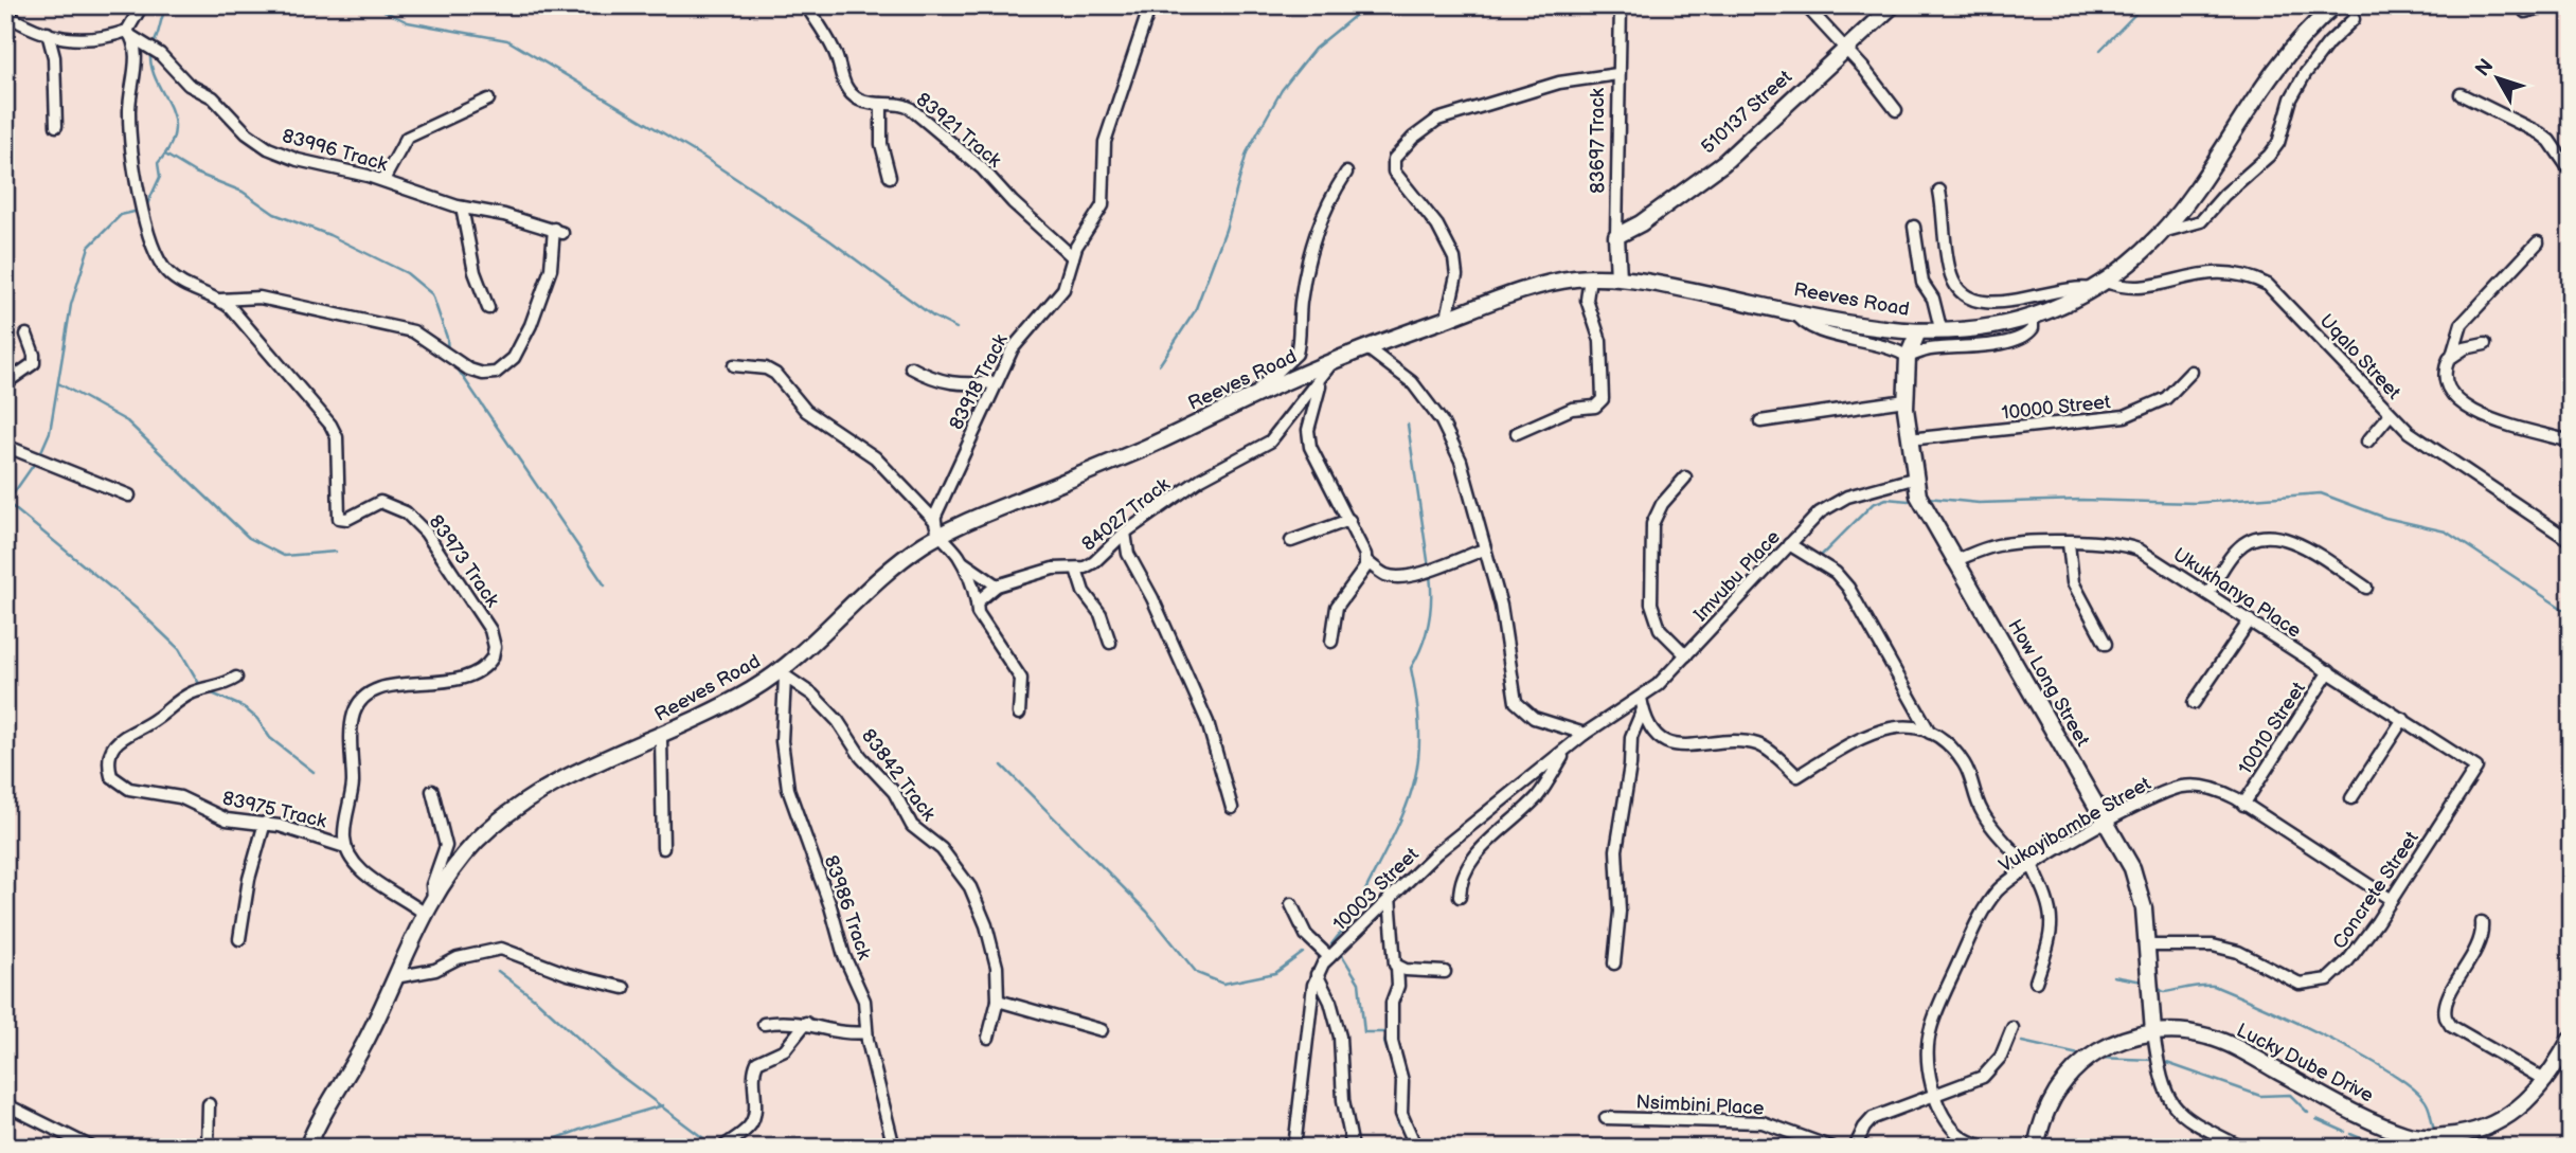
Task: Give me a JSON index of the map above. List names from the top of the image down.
{
  "streets": {
    "street": [
      "510137 Street",
      "83921 Track",
      "83697 Track",
      "83996 Track",
      "Reeves Road",
      "Uqalo Street",
      "83918 Track",
      "10000 Street",
      "84027 Track",
      "83973 Track",
      "Imvubu Place",
      "Ukukhanya Place",
      "How Long Street",
      "10010 Street",
      "83842 Track",
      "83975 Track",
      "Vukayibambe Street",
      "10003 Street",
      "Concrete Street",
      "83986 Track",
      "Lucky Dube Drive",
      "Nsimbini Place"
    ]
  },
  "crossings": [
    ["510137 Street", "83697 Track"],
    ["83921 Track", "83918 Track"],
    ["83697 Track", "Reeves Road"],
    ["83996 Track", "83973 Track"],
    ["Reeves Road", "Uqalo Street"],
    ["Reeves Road", "83918 Track"],
    ["Reeves Road", "84027 Track"],
    ["Reeves Road", "How Long Street"],
    ["Reeves Road", "83842 Track"],
    ["Reeves Road", "83986 Track"],
    ["10000 Street", "How Long Street"],
    ["83973 Track", "83975 Track"],
    ["Imvubu Place", "How Long Street"],
    ["Imvubu Place", "10003 Street"],
    ["Ukukhanya Place", "How Long Street"],
    ["Ukukhanya Place", "10010 Street"],
    ["Ukukhanya Place", "Concrete Street"],
    ["How Long Street", "Vukayibambe Street"],
    ["How Long Street", "Concrete Street"],
    ["How Long Street", "Lucky Dube Drive"],
    ["10010 Street", "Vukayibambe Street"],
    ["83842 Track", "83986 Track"],
    ["Vukayibambe Street", "Concrete Street"]
  ],
  "north": "top left"
}
